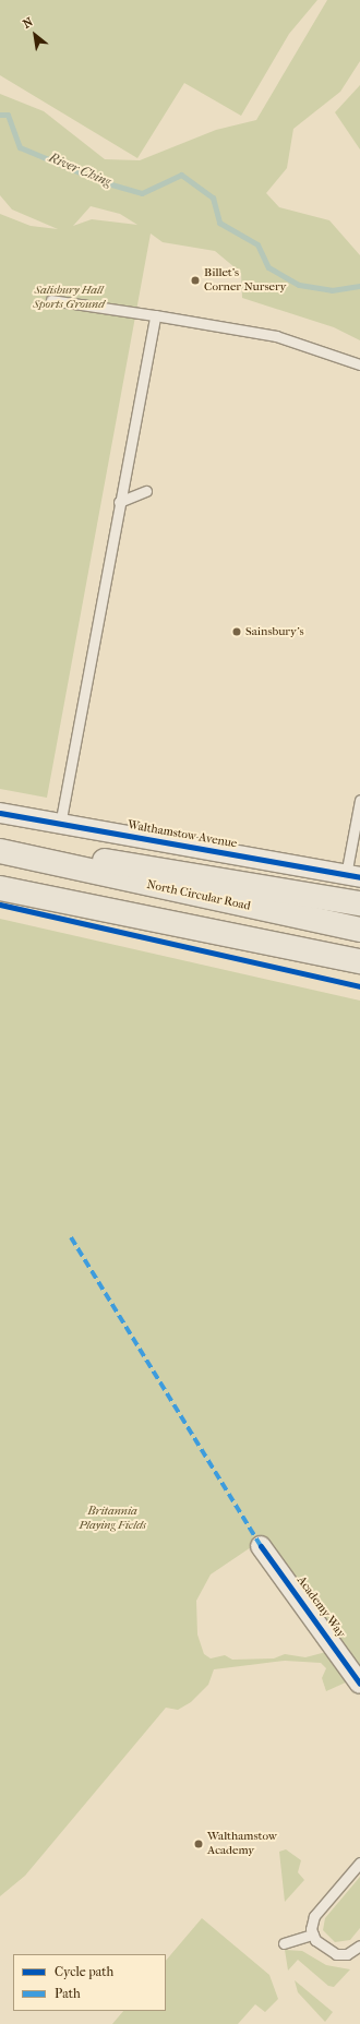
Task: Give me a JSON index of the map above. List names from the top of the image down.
{
  "streets": {
    "highway": ["North Circular Road"],
    "street": ["Walthamstow Avenue", "Academy Way"]
  },
  "water": ["River Ching"],
  "parks": ["Salisbury Hall Sports Ground", "Britannia Playing Fields"],
  "places": ["Billet's Corner Nursery", "Sainsbury's", "Walthamstow Academy"],
  "legend": ["Cycle path", "Path"],
  "north": "top left"
}
